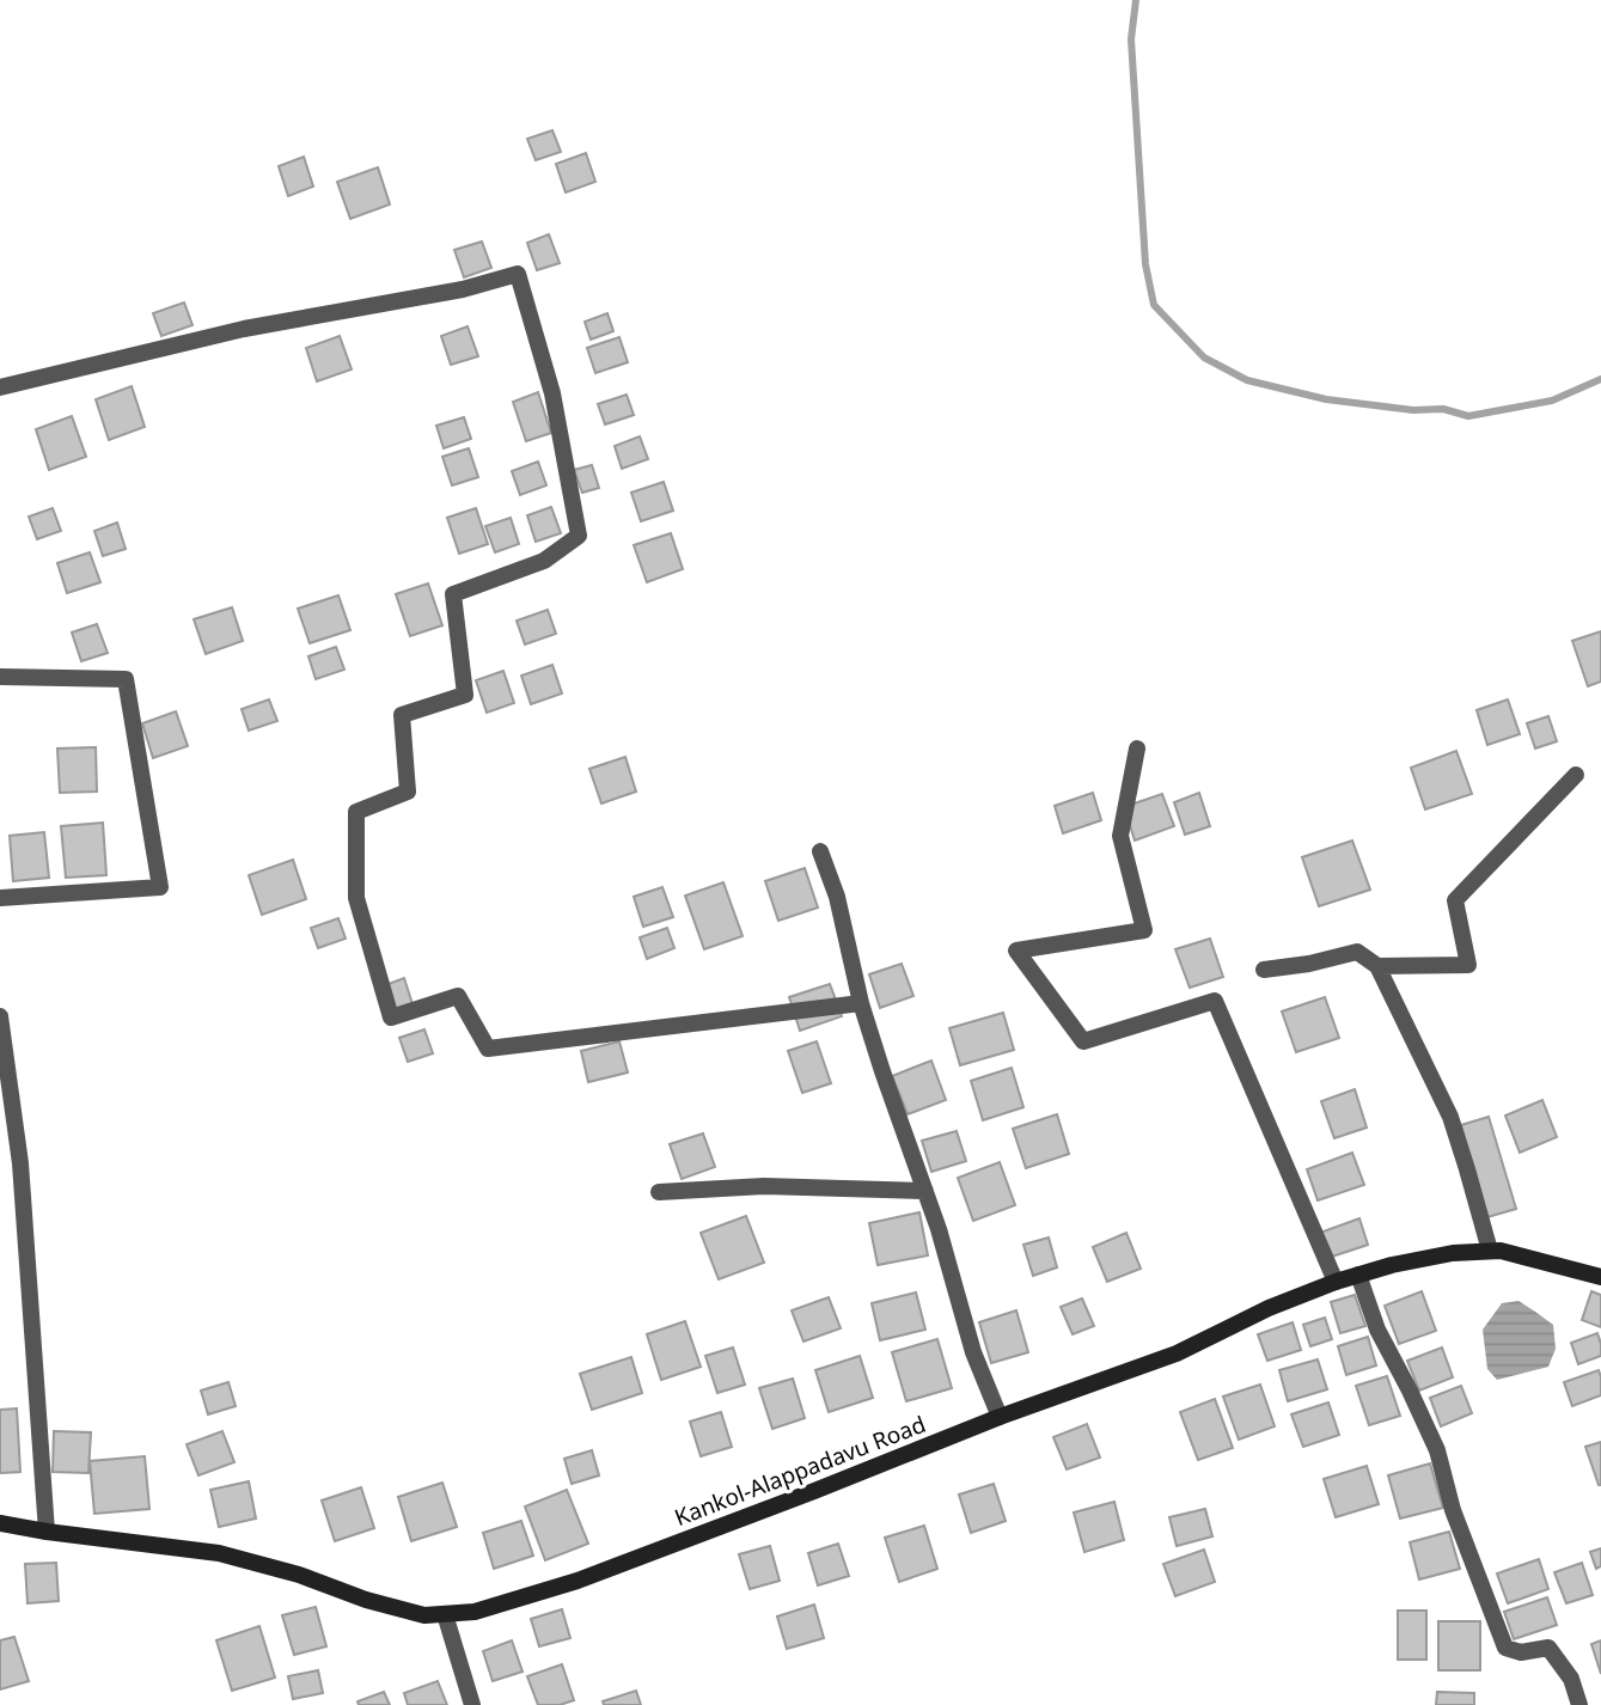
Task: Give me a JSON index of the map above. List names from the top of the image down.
{
  "streets": {
    "main road": ["Kankol-Alappadavu Road"]
  }
}
